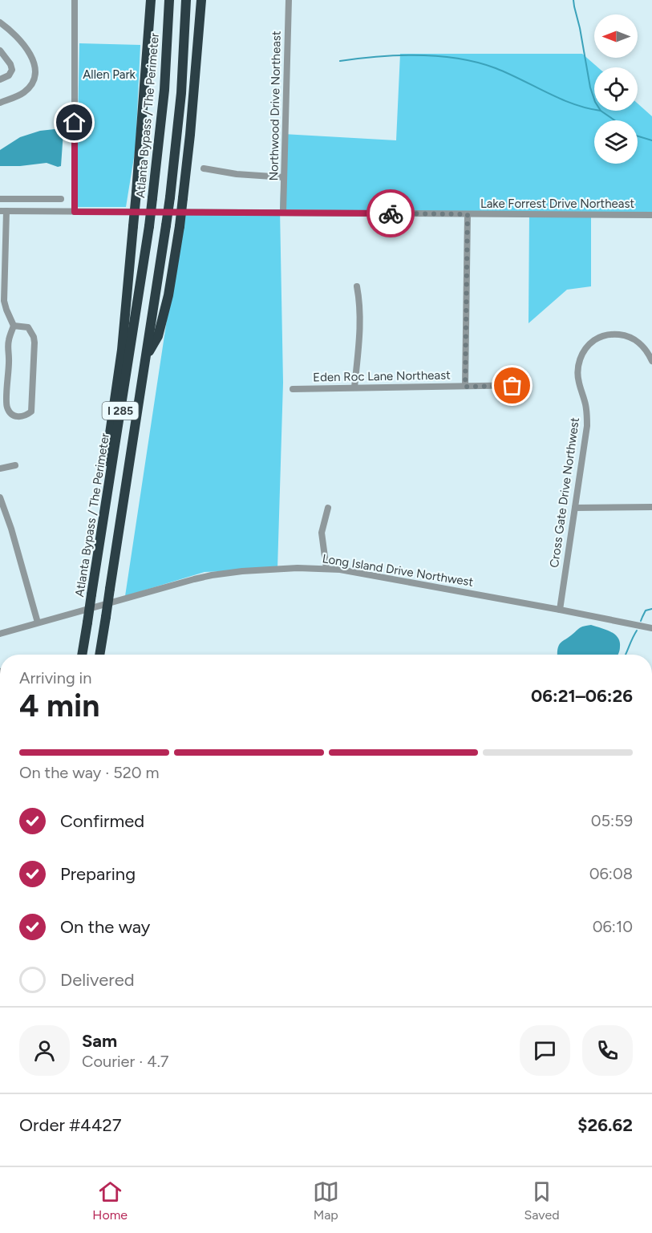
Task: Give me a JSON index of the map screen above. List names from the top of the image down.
{
  "streets": {
    "highway": ["Atlanta Bypass / The Perimeter", "I 285"],
    "street": [
      "Northwood Drive Northeast",
      "Lake Forrest Drive Northeast",
      "Eden Roc Lane Northeast",
      "Cross Gate Drive Northwest",
      "Long Island Drive Northwest"
    ]
  },
  "crossings": [
    ["Northwood Drive Northeast", "Lake Forrest Drive Northeast"],
    ["Cross Gate Drive Northwest", "Long Island Drive Northwest"]
  ],
  "parks": ["Allen Park"],
  "north": "left",
  "page": {
    "heading": ["4 min", "Arriving in", "06:21–06:26"],
    "panel": [
      "Sam",
      "Courier · 4.7",
      "Order #4427",
      "$26.62"
    ],
    "bar": "On the way · 520 m",
    "list": [
      ["Confirmed", "05:59"],
      ["Preparing", "06:08"],
      ["On the way", "06:10"],
      "Delivered"
    ],
    "tabs": ["Home", "Map", "Saved"]
  }
}
